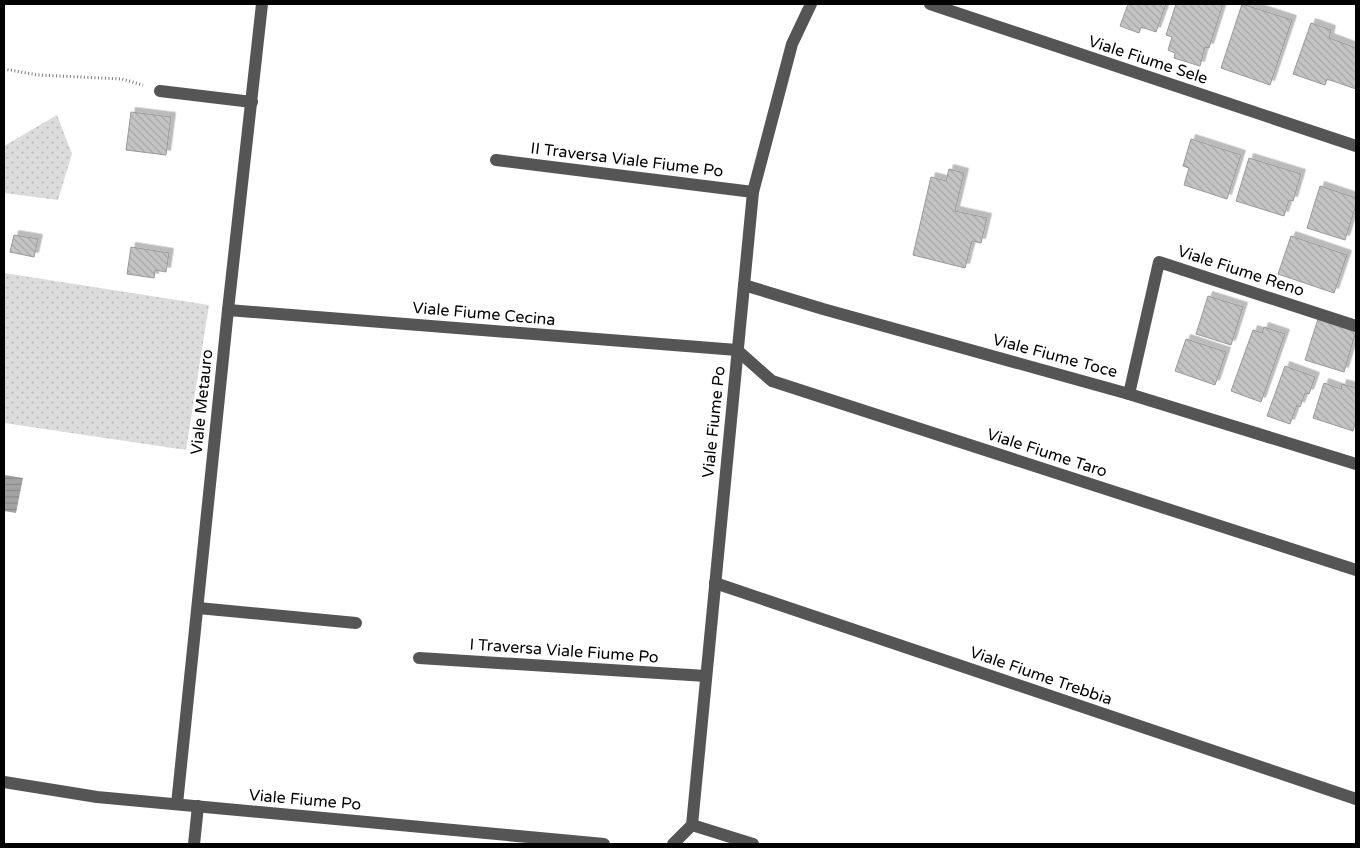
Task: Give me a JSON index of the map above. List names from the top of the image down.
{
  "streets": {
    "street": [
      "Viale Fiume Sele",
      "II Traversa Viale Fiume Po",
      "Viale Fiume Reno",
      "Viale Fiume Cecina",
      "Viale Fiume Toce",
      "Viale Metauro",
      "Viale Fiume Po",
      "Viale Fiume Taro",
      "I Traversa Viale Fiume Po",
      "Viale Fiume Trebbia"
    ]
  },
  "crossings": [
    ["II Traversa Viale Fiume Po", "Viale Fiume Po"],
    ["Viale Fiume Reno", "Viale Fiume Toce"],
    ["Viale Fiume Cecina", "Viale Metauro"],
    ["Viale Fiume Cecina", "Viale Fiume Po"],
    ["Viale Fiume Cecina", "Viale Fiume Taro"],
    ["Viale Fiume Toce", "Viale Fiume Po"],
    ["Viale Metauro", "Viale Fiume Po"],
    ["Viale Fiume Po", "Viale Fiume Taro"],
    ["Viale Fiume Po", "I Traversa Viale Fiume Po"],
    ["Viale Fiume Po", "Viale Fiume Trebbia"]
  ]
}
